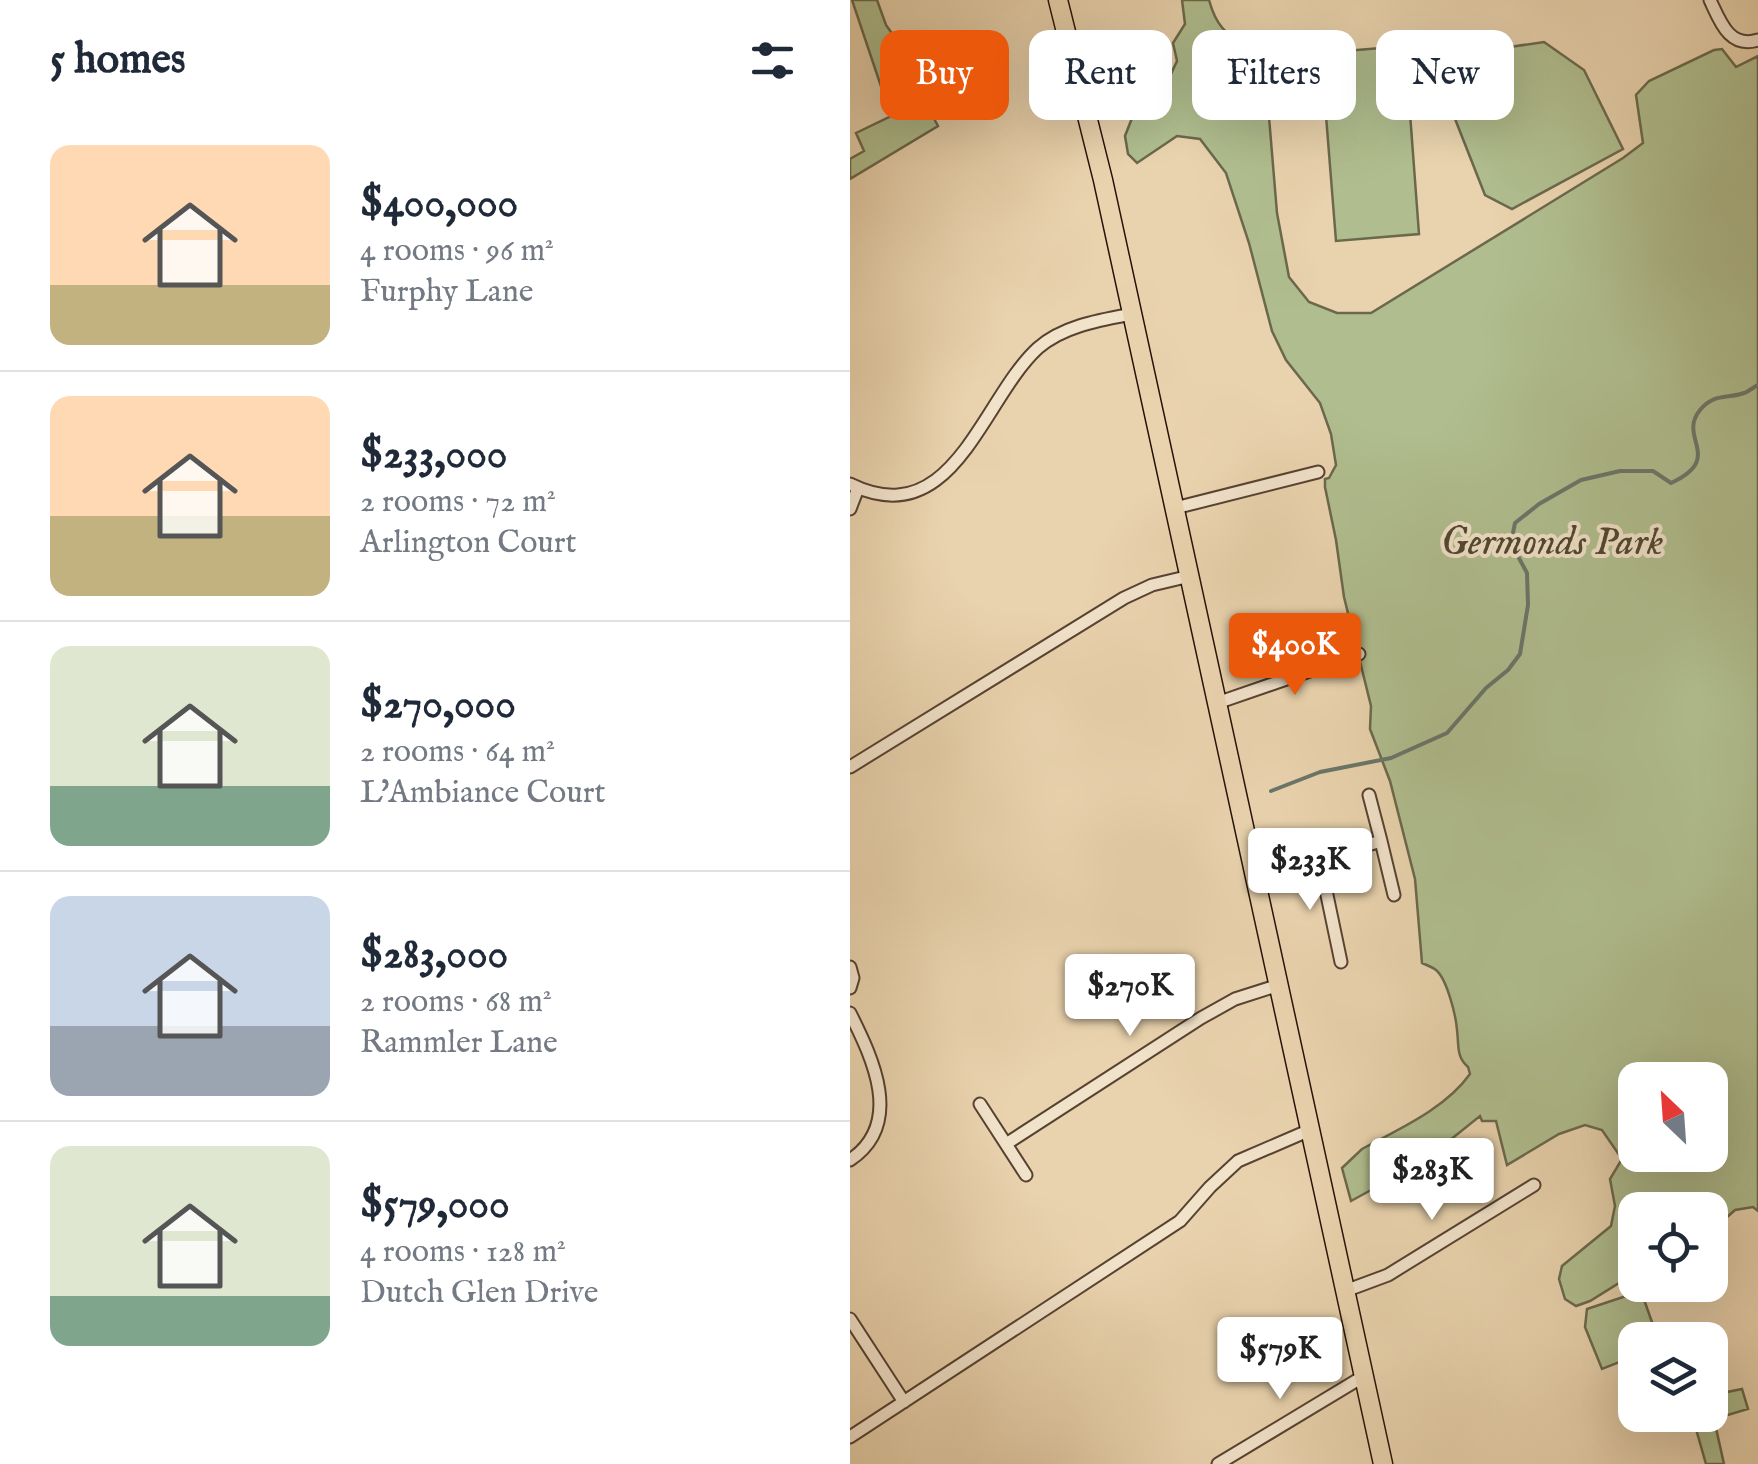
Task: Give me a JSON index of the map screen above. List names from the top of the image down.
{
  "parks": ["Germonds Park"],
  "north": "top left",
  "page": {
    "heading": "5 homes",
    "chip": [
      "Buy",
      "Rent",
      "Filters",
      "New"
    ],
    "list": [
      {
        "name": "$400,000",
        "note": "4 rooms · 96 m² · Furphy Lane"
      },
      {
        "name": "$233,000",
        "note": "2 rooms · 72 m² · Arlington Court"
      },
      {
        "name": "$270,000",
        "note": "2 rooms · 64 m² · L'Ambiance Court"
      },
      {
        "name": "$283,000",
        "note": "2 rooms · 68 m² · Rammler Lane"
      },
      {
        "name": "$579,000",
        "note": "4 rooms · 128 m² · Dutch Glen Drive"
      }
    ],
    "price": [
      "$400K",
      "$233K",
      "$270K",
      "$283K",
      "$579K"
    ]
  }
}
